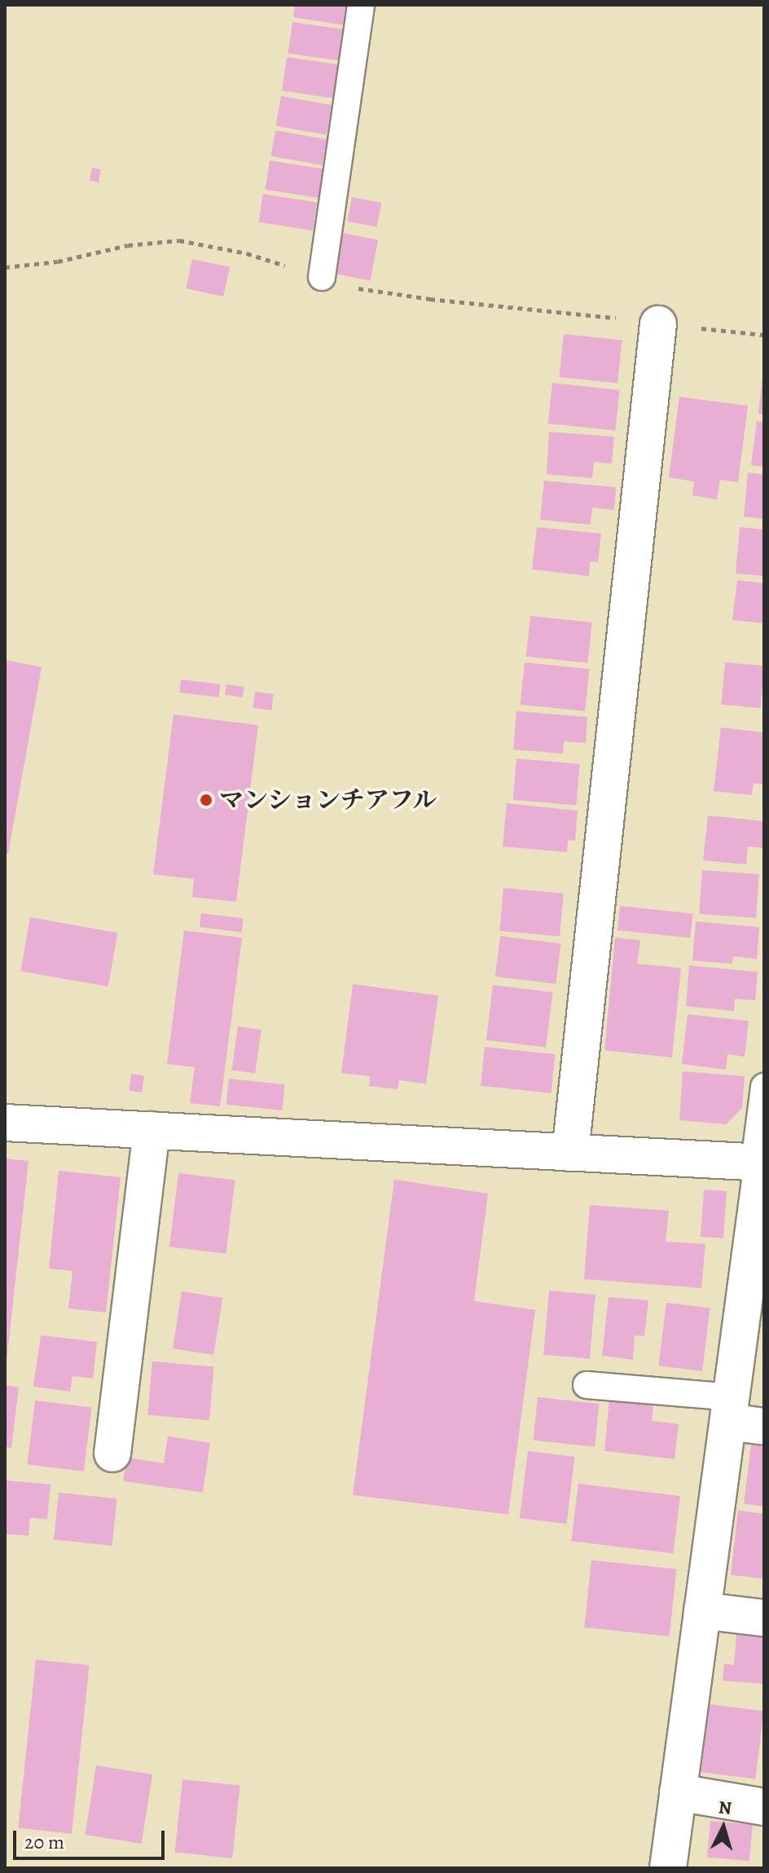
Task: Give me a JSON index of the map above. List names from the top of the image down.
{
  "places": ["マンションチアフル"],
  "scale_bar": "20 m",
  "north": "top"
}
